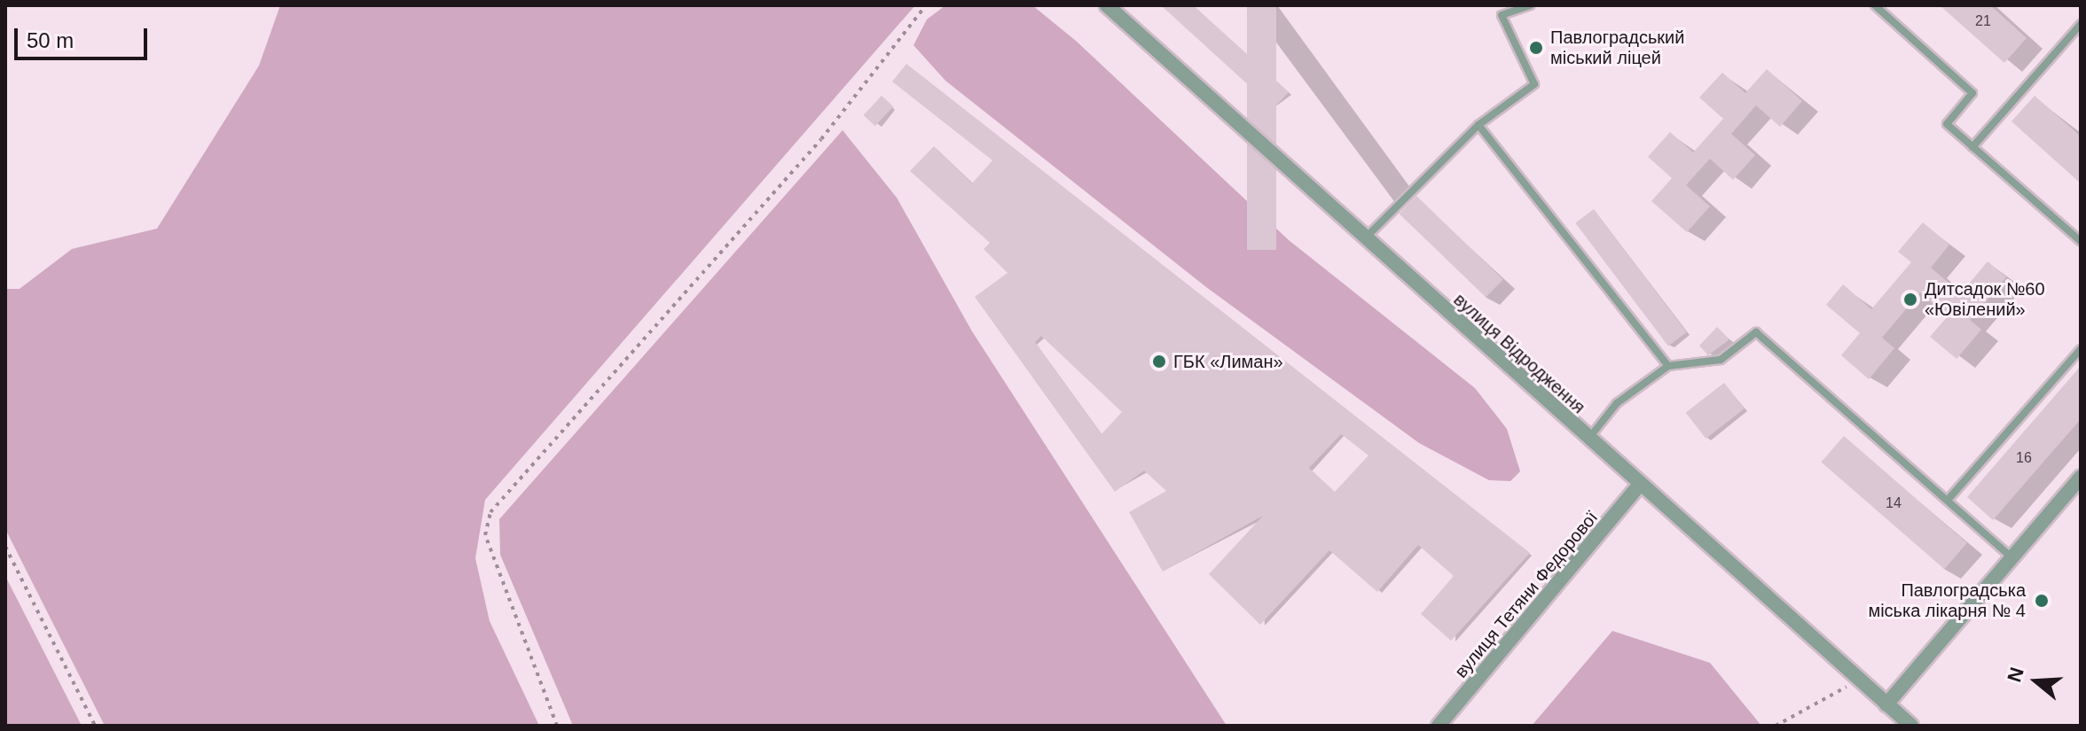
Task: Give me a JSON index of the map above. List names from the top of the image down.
{
  "streets": {
    "street": ["вулиця Відродження", "вулиця Тетяни Федорової"]
  },
  "crossings": [
    ["вулиця Відродження", "вулиця Тетяни Федорової"]
  ],
  "places": [
    "Павлоградський міський ліцей",
    "Дитсадок №60 «Ювілений»",
    "ГБК «Лиман»",
    "Павлоградська міська лікарня № 4"
  ],
  "house_numbers": ["21", "16", "14"],
  "scale_bar": "50 m",
  "north": "left"
}
